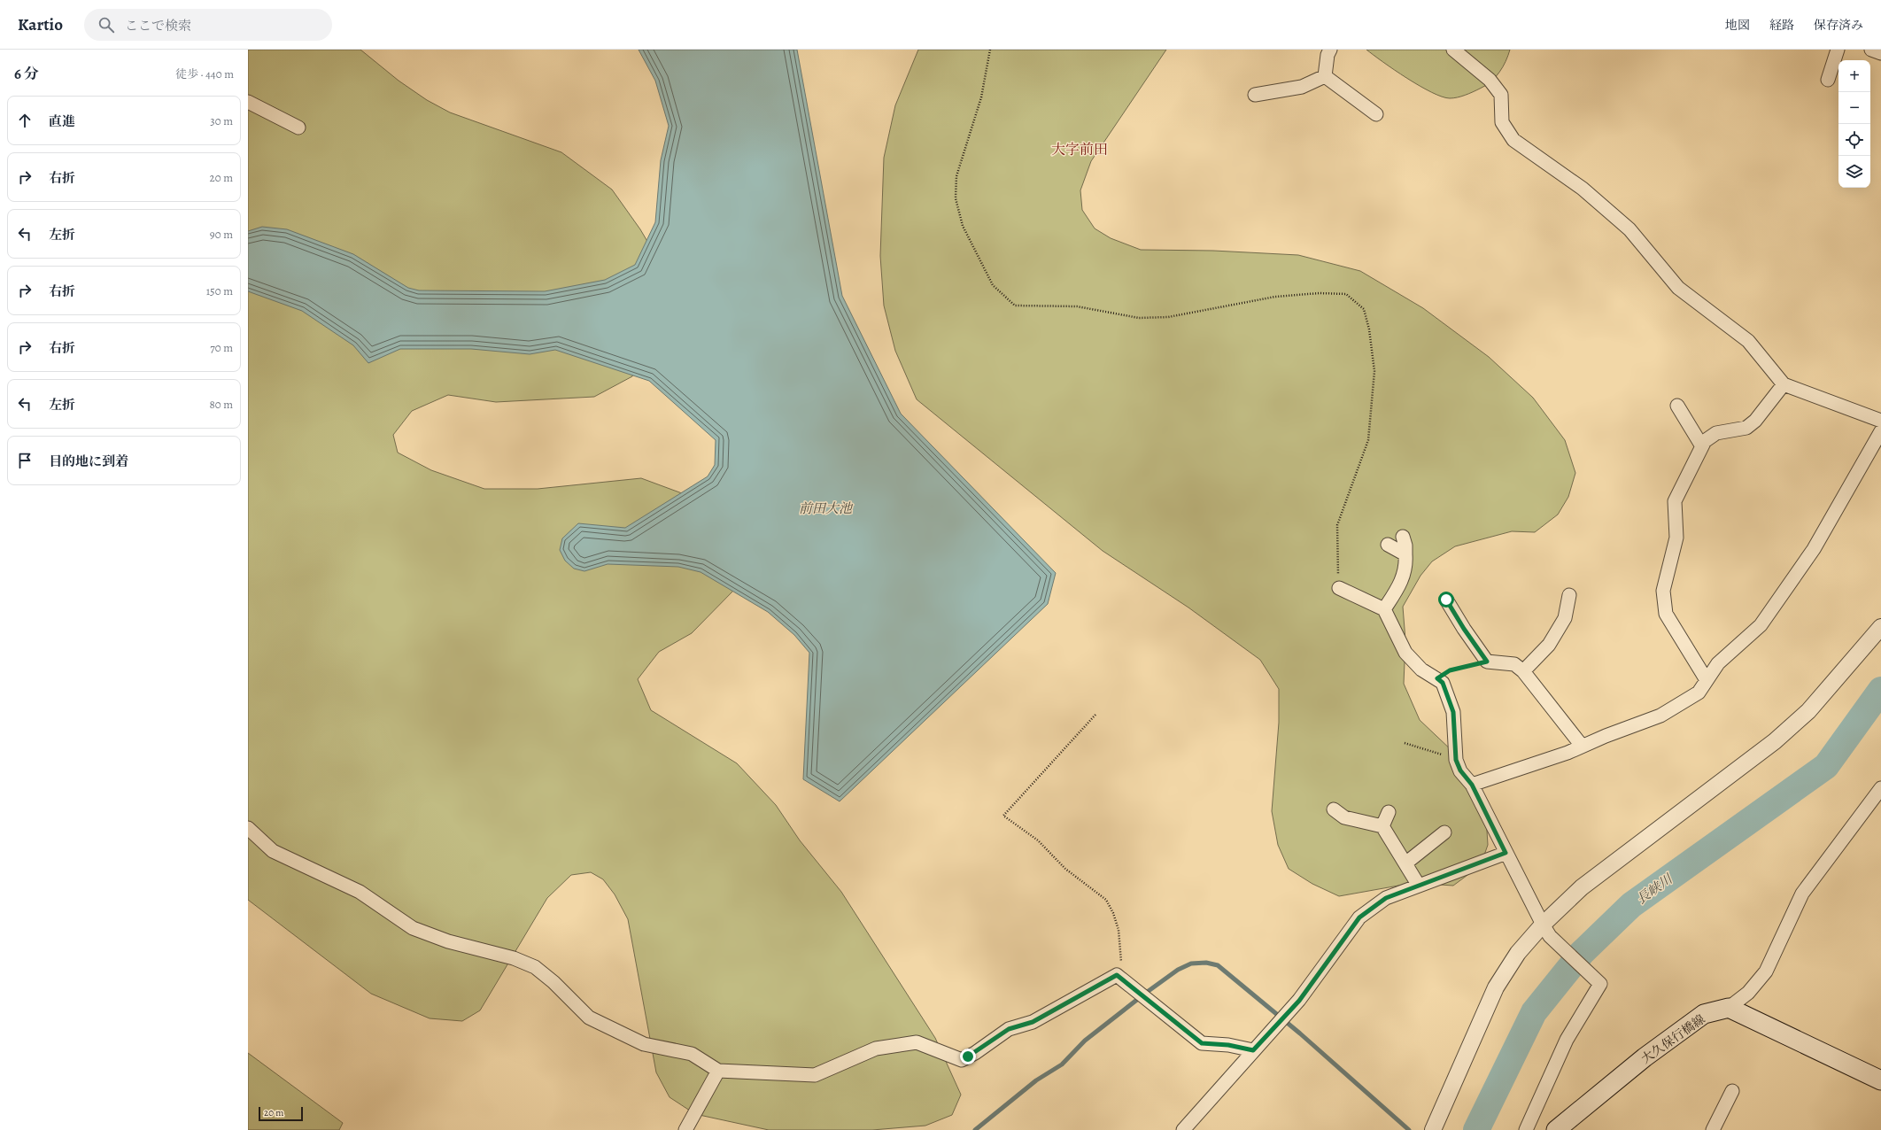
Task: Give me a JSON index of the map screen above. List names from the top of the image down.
{
  "streets": {
    "main road": ["大久保行橋線"]
  },
  "districts": ["大字前田"],
  "water": ["前田大池", "長峡川"],
  "scale_bar": "20 m",
  "page": {
    "header": "Kartio",
    "search": "ここで検索",
    "nav": ["地図", "経路", "保存済み"],
    "heading": ["6 分", "徒歩 · 440 m"],
    "map_buttons": ["+", "−"],
    "list": [
      ["直進", "30 m"],
      ["右折", "20 m"],
      ["左折", "90 m"],
      ["右折", "150 m"],
      ["右折", "70 m"],
      ["左折", "80 m"],
      "目的地に到着"
    ],
    "scale": "20 m"
  }
}
